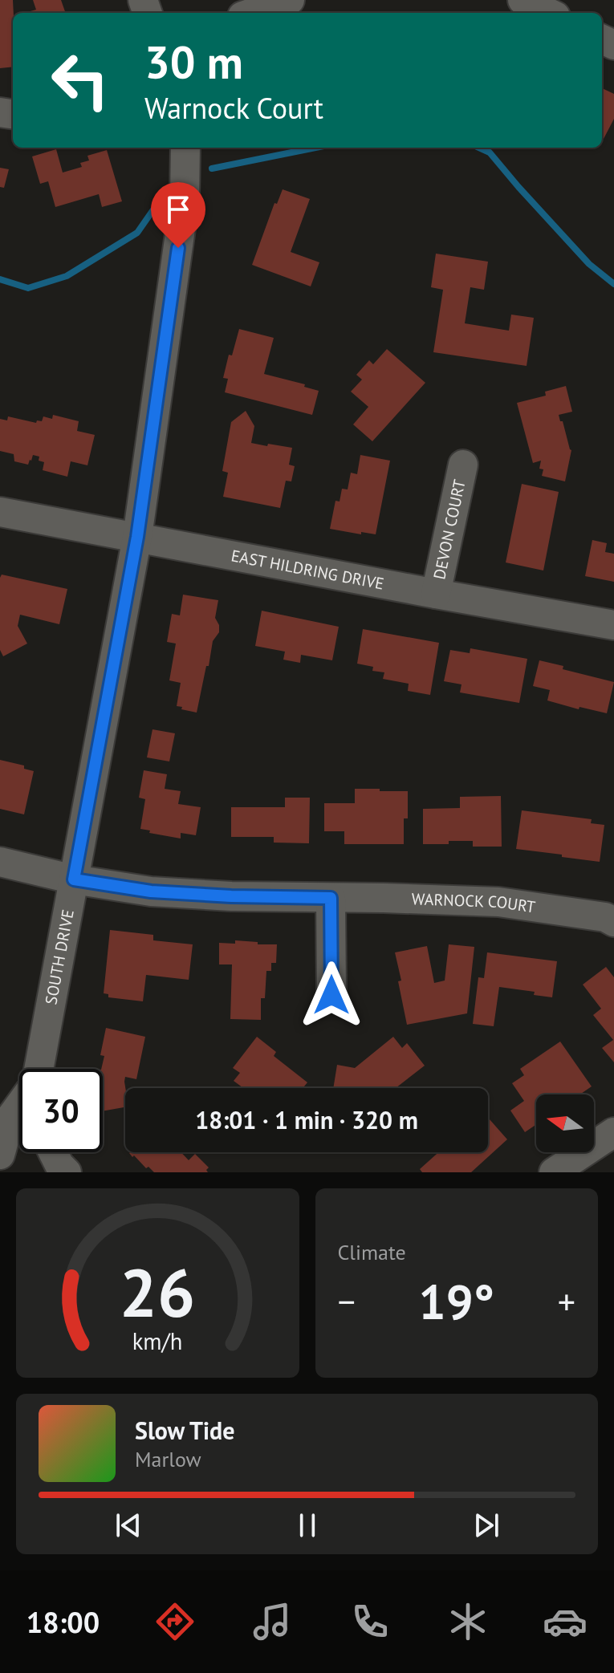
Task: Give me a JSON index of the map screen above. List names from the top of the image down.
{
  "streets": {
    "street": [
      "DEVON COURT",
      "EAST HILDRING DRIVE",
      "WARNOCK COURT",
      "SOUTH DRIVE"
    ]
  },
  "crossings": [
    ["DEVON COURT", "EAST HILDRING DRIVE"],
    ["EAST HILDRING DRIVE", "SOUTH DRIVE"],
    ["WARNOCK COURT", "SOUTH DRIVE"]
  ],
  "north": "left",
  "page": {
    "turn": ["30 m", "Warnock Court"],
    "limit": "30",
    "trip": "18:01 · 1 min · 320 m",
    "tile": "Climate",
    "heat": ["−", "19°", "+"],
    "song": ["Slow Tide", "Marlow"],
    "tabs": "18:00",
    "gauge": ["26", "km/h"]
  }
}
